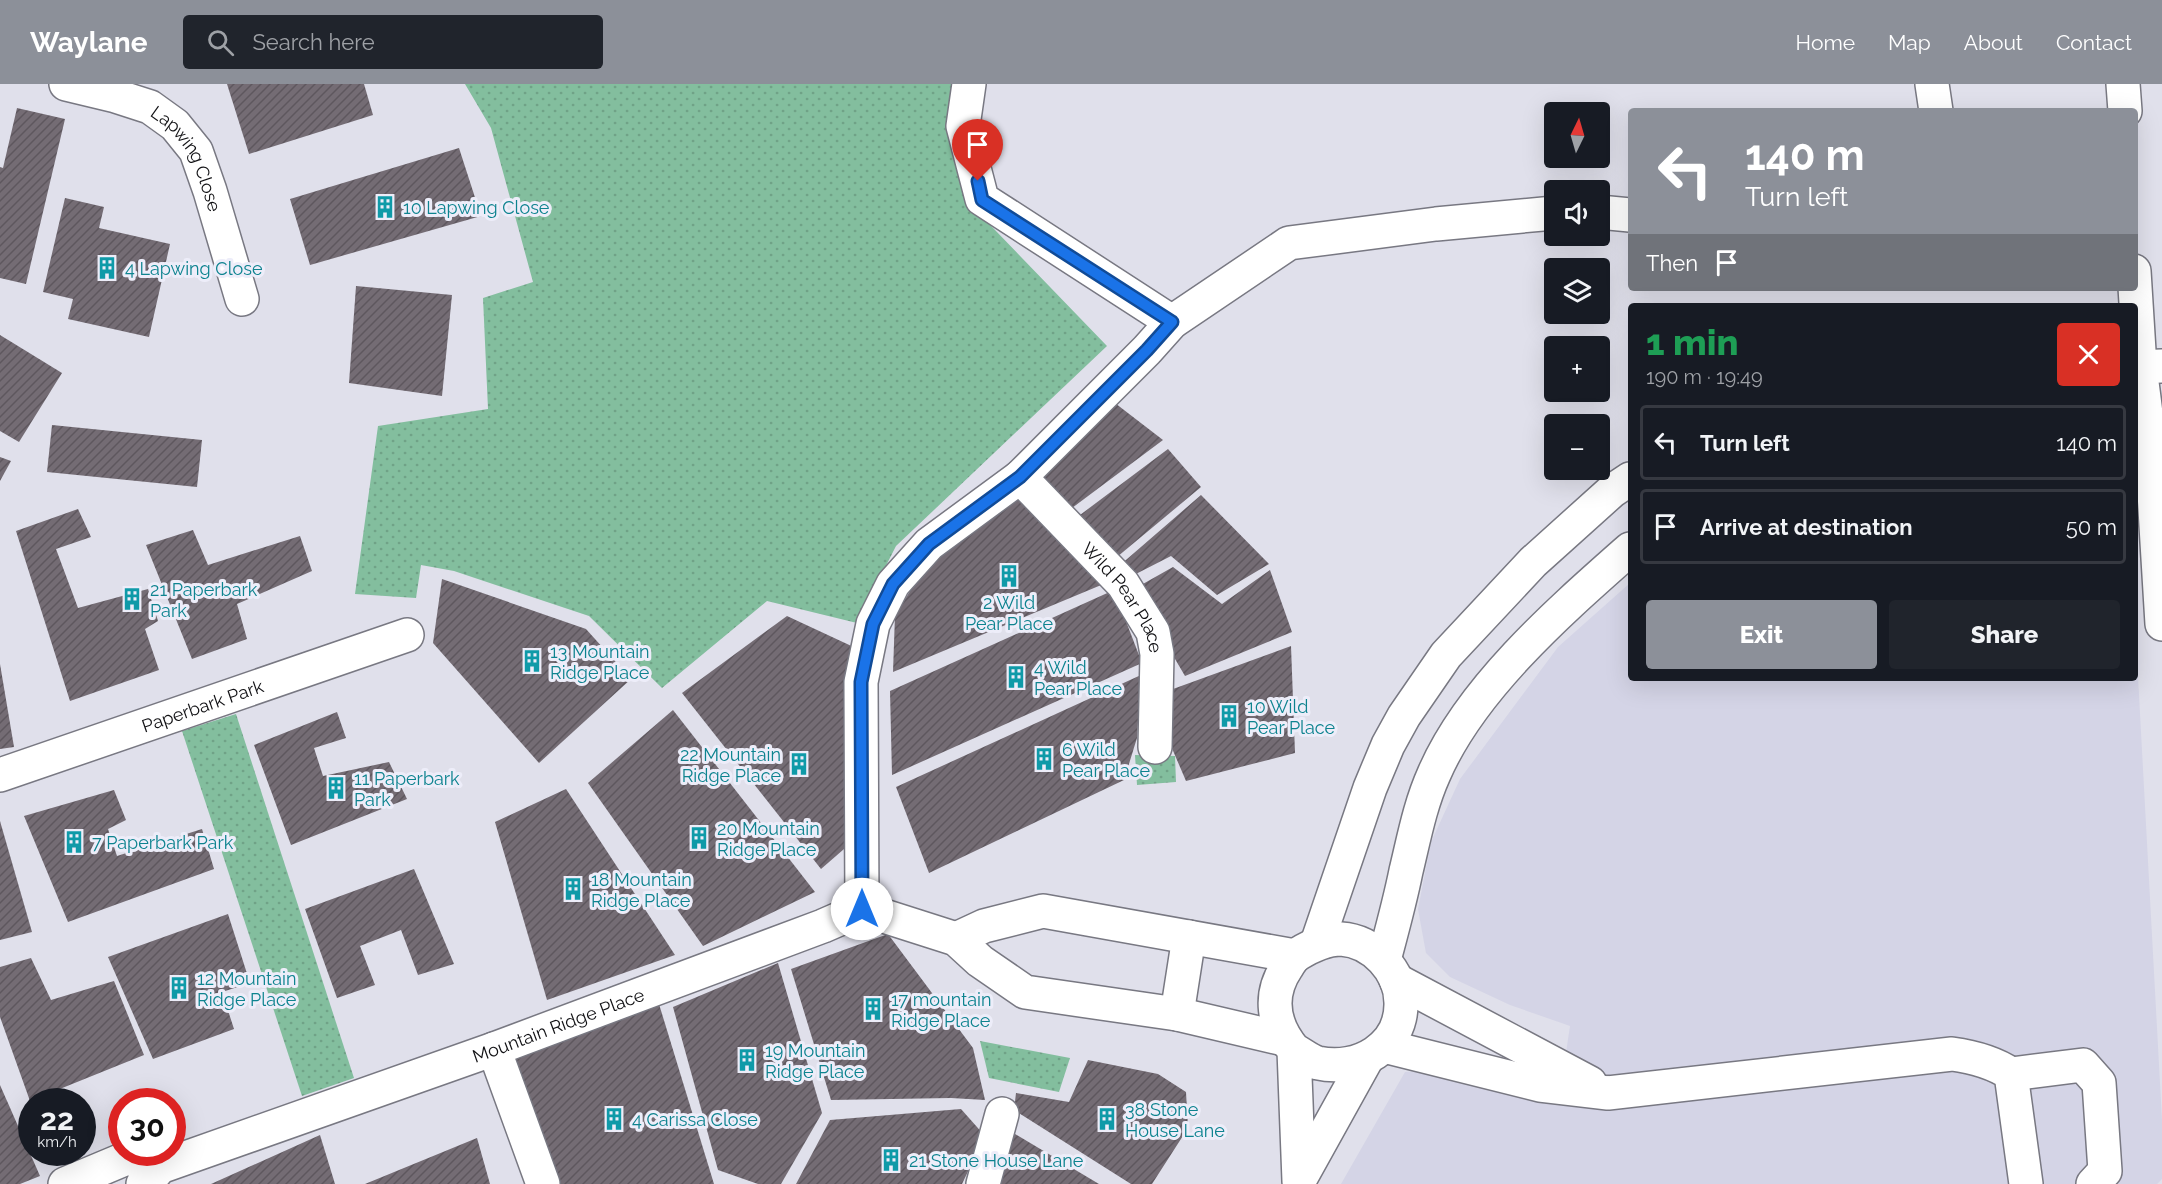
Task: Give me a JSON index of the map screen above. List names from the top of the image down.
{
  "streets": {
    "street": [
      "Lapwing Close",
      "Wild Pear Place",
      "Paperbark Park",
      "Mountain Ridge Place"
    ]
  },
  "places": {
    "building": [
      "10 Lapwing Close",
      "4 Lapwing Close",
      "2 Wild Pear Place",
      "21 Paperbark Park",
      "13 Mountain Ridge Place",
      "4 Wild Pear Place",
      "10 Wild Pear Place",
      "6 Wild Pear Place",
      "22 Mountain Ridge Place",
      "11 Paperbark Park",
      "20 Mountain Ridge Place",
      "7 Paperbark Park",
      "18 Mountain Ridge Place",
      "12 Mountain Ridge Place",
      "17 mountain Ridge Place",
      "19 Mountain Ridge Place",
      "4 Carissa Close",
      "38 Stone House Lane",
      "21 Stone House Lane"
    ]
  },
  "north": "top",
  "page": {
    "header": "Waylane",
    "search": "Search here",
    "nav": [
      "Home",
      "Map",
      "About",
      "Contact"
    ],
    "map_buttons": ["+", "−"],
    "turn": ["140 m", "Turn left"],
    "then": "Then",
    "heading": ["1 min", "190 m · 19:49"],
    "list": [
      {
        "name": "Turn left",
        "value": "140 m"
      },
      {
        "name": "Arrive at destination",
        "value": "50 m"
      }
    ],
    "buttons": ["Exit", "Share"],
    "speed": "22 km/h",
    "limit": "30"
  }
}
